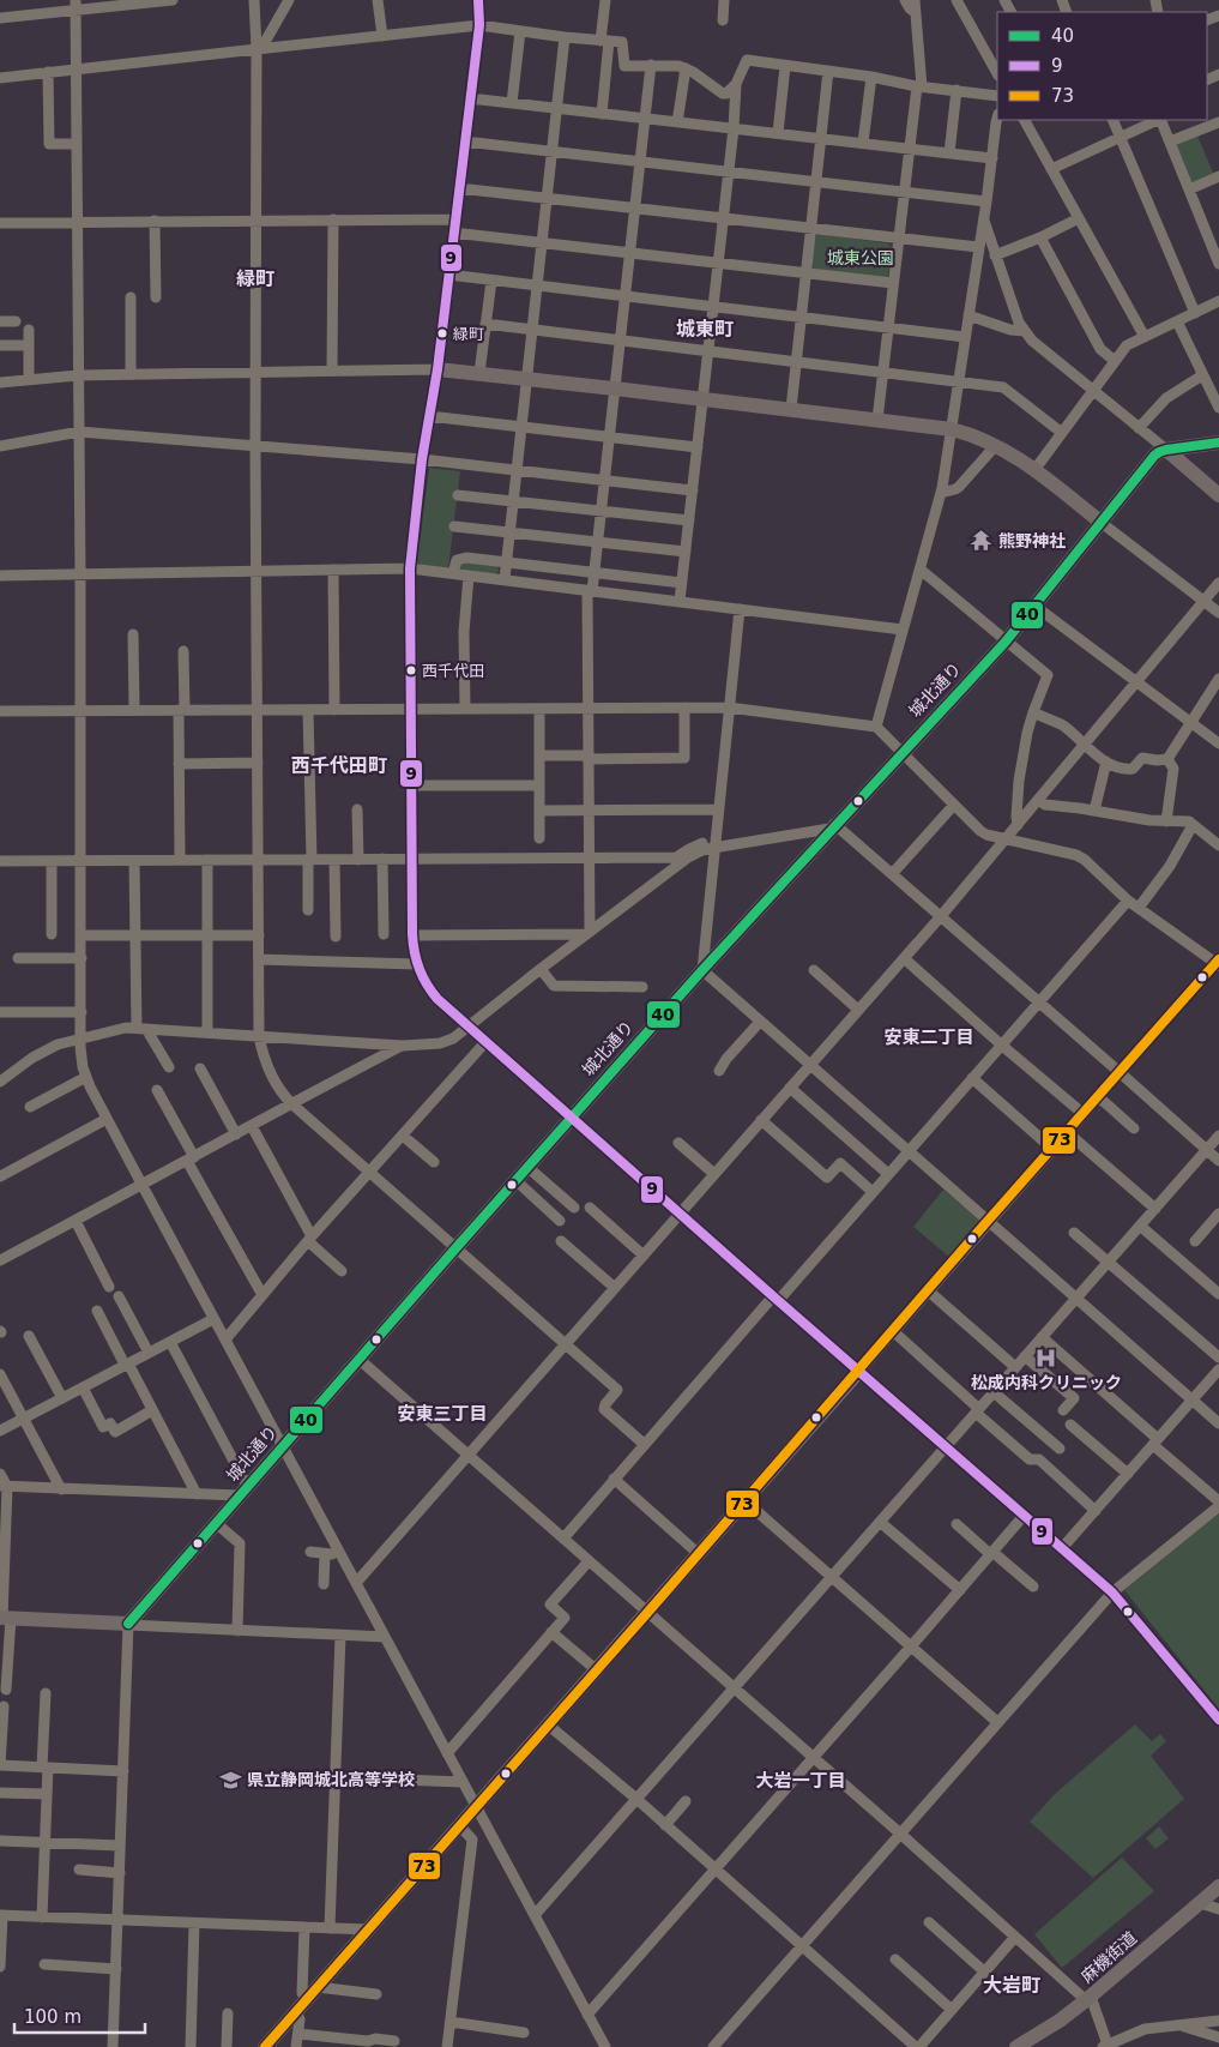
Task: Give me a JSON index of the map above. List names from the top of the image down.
{
  "streets": {
    "street": ["城北通り", "麻機街道"]
  },
  "districts": [
    "緑町",
    "城東町",
    "西千代田町",
    "安東二丁目",
    "安東三丁目",
    "大岩一丁目",
    "大岩町"
  ],
  "parks": ["城東公園"],
  "places": {
    "other": ["緑町", "西千代田"],
    "temple": ["熊野神社"],
    "hospital": ["松成内科クリニック"],
    "school or university": ["県立静岡城北高等学校"]
  },
  "lines": ["transit line 9", "transit line 40", "transit line 73"],
  "legend": ["40", "9", "73"],
  "scale_bar": "100 m"
}
